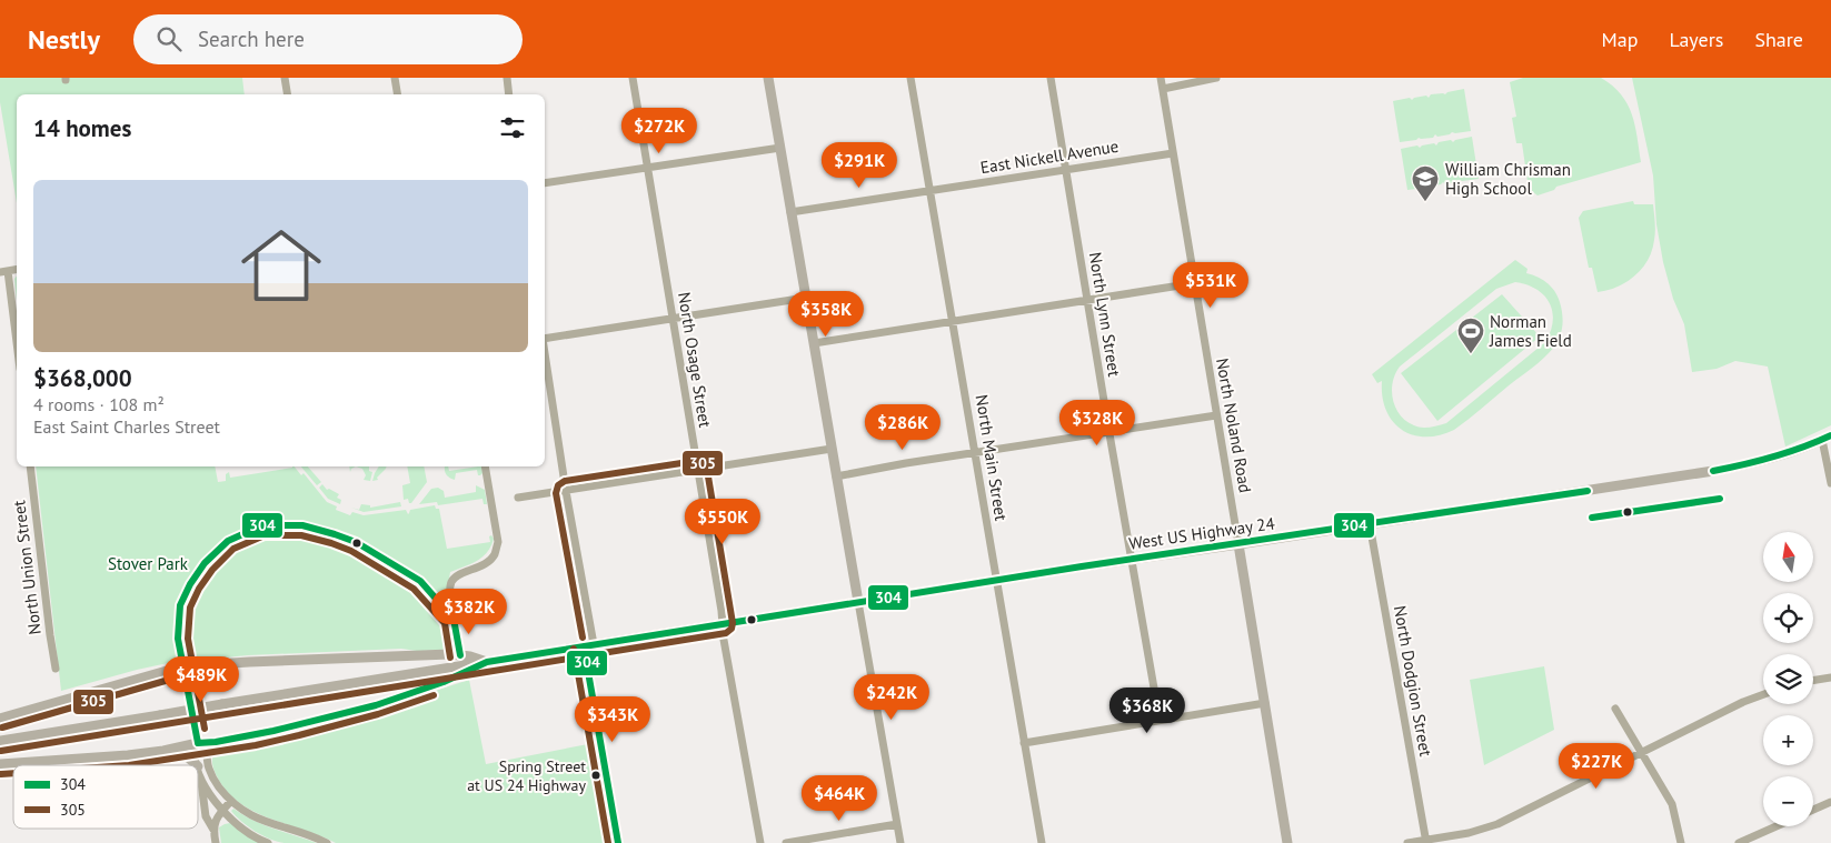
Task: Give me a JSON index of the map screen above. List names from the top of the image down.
{
  "streets": {
    "main road": ["North Noland Road", "West US Highway 24"],
    "street": [
      "East Nickell Avenue",
      "North Lynn Street",
      "North Osage Street",
      "North Main Street",
      "North Union Street",
      "North Dodgion Street"
    ]
  },
  "crossings": [
    ["East Nickell Avenue", "North Lynn Street"],
    ["East Nickell Avenue", "North Noland Road"],
    ["East Nickell Avenue", "North Main Street"],
    ["North Lynn Street", "West US Highway 24"],
    ["North Osage Street", "West US Highway 24"],
    ["North Noland Road", "West US Highway 24"],
    ["North Main Street", "West US Highway 24"],
    ["West US Highway 24", "North Dodgion Street"]
  ],
  "parks": ["Stover Park"],
  "places": {
    "school or university": ["William Chrisman High School"],
    "sports": ["Norman James Field"],
    "other": ["Spring Street at US 24 Highway"]
  },
  "lines": ["transit line 304", "transit line 305"],
  "legend": ["304", "305"],
  "north": "top",
  "page": {
    "header": "Nestly",
    "search": "Search here",
    "nav": ["Map", "Layers", "Share"],
    "heading": "14 homes",
    "price": [
      "$272K",
      "$291K",
      "$531K",
      "$358K",
      "$328K",
      "$286K",
      "$550K",
      "$382K",
      "$489K",
      "$242K",
      "$368K",
      "$343K",
      "$227K",
      "$464K"
    ],
    "list": [
      {
        "name": "$368,000",
        "note": "4 rooms · 108 m² · East Saint Charles Street"
      }
    ],
    "map_buttons": ["+", "−"]
  }
}
